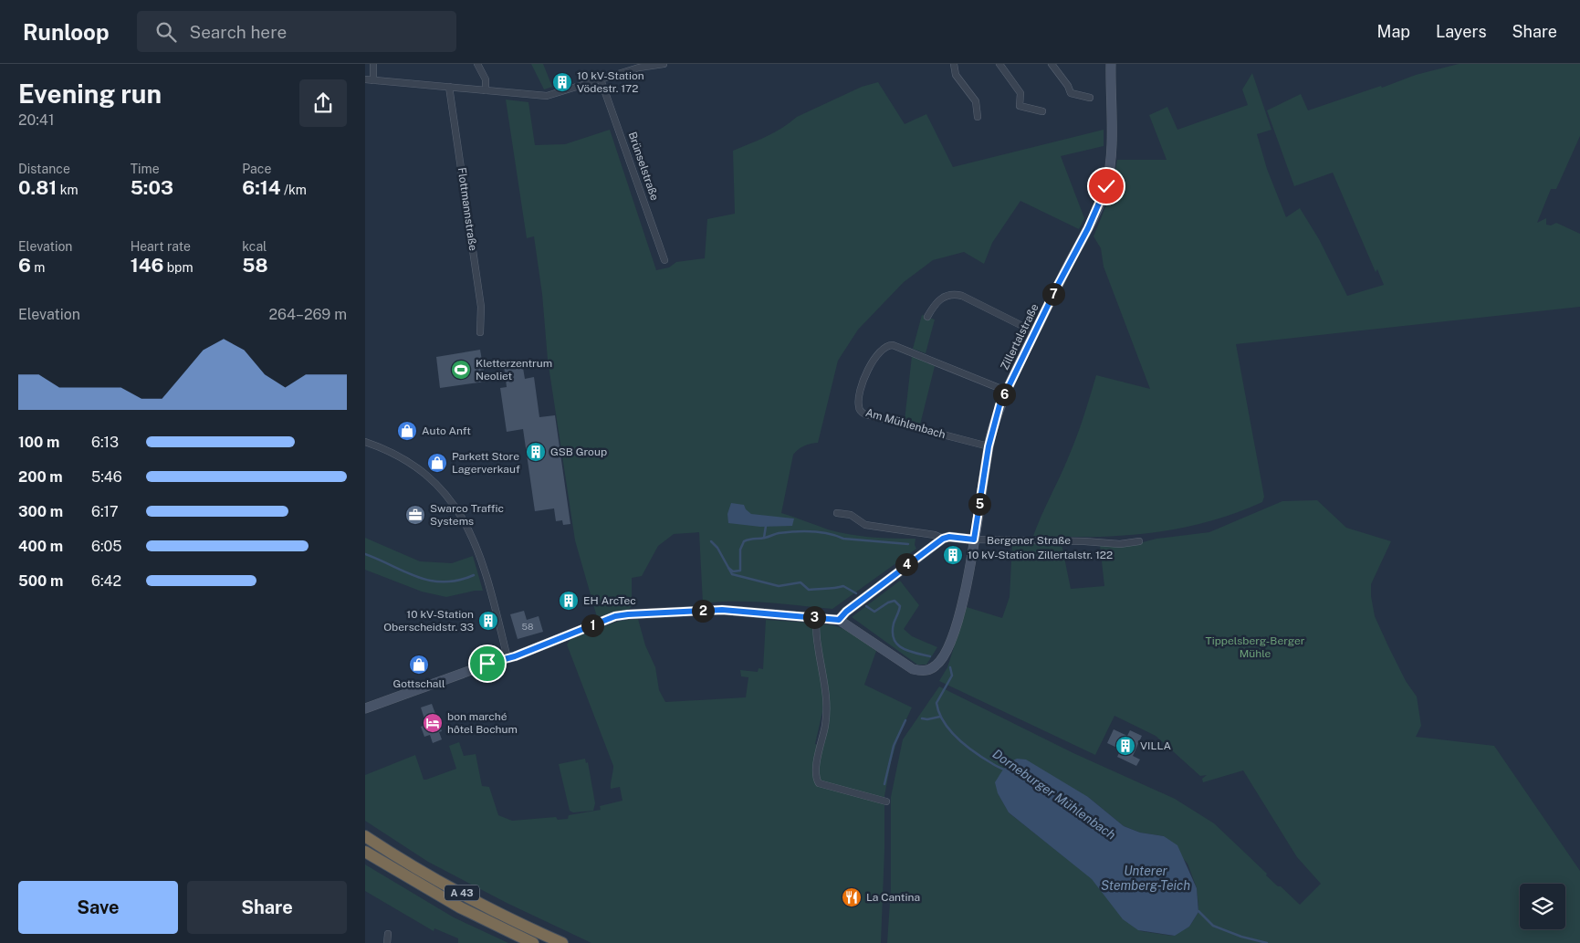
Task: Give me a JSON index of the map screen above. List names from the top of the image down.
{
  "streets": {
    "highway": ["A 43"],
    "street": [
      "Brünselstraße",
      "Flottmannstraße",
      "Zillertalstraße",
      "Am Mühlenbach",
      "Bergener Straße"
    ]
  },
  "crossings": [
    ["Zillertalstraße", "Am Mühlenbach"],
    ["Zillertalstraße", "Bergener Straße"]
  ],
  "water": ["Dorneburger Mühlenbach", "Unterer Stemberg-Teich"],
  "parks": ["Tippelsberg-Berger Mühle"],
  "places": {
    "building": [
      "10 kV-Station Vödestr. 172",
      "GSB Group",
      "10 kV-Station Zillertalstr. 122",
      "EH ArcTec",
      "10 kV-Station Oberscheidstr. 33",
      "VILLA"
    ],
    "sports": ["Kletterzentrum Neoliet"],
    "shop": ["Auto Anft", "Parkett Store Lagerverkauf", "Gottschall"],
    "office": ["Swarco Traffic Systems"],
    "hotel": ["bon marché hôtel Bochum"],
    "restaurant": ["La Cantina"]
  },
  "house_numbers": ["58"],
  "page": {
    "header": "Runloop",
    "search": "Search here",
    "nav": ["Map", "Layers", "Share"],
    "heading": ["Evening run", "20:41"],
    "stats": [
      ["Distance", "0.81 km"],
      ["Time", "5:03"],
      ["Pace", "6:14 /km"],
      ["Elevation", "6 m"],
      ["Heart rate", "146 bpm"],
      ["kcal", "58"]
    ],
    "pins": [
      "7",
      "6",
      "5",
      "4",
      "2",
      "3",
      "1"
    ],
    "chart": ["Elevation", "264–269 m"],
    "list": [
      {
        "name": "100 m",
        "note": "6:13"
      },
      {
        "name": "200 m",
        "note": "5:46"
      },
      {
        "name": "300 m",
        "note": "6:17"
      },
      {
        "name": "400 m",
        "note": "6:05"
      },
      {
        "name": "500 m",
        "note": "6:42"
      }
    ],
    "buttons": ["Save", "Share"]
  }
}
